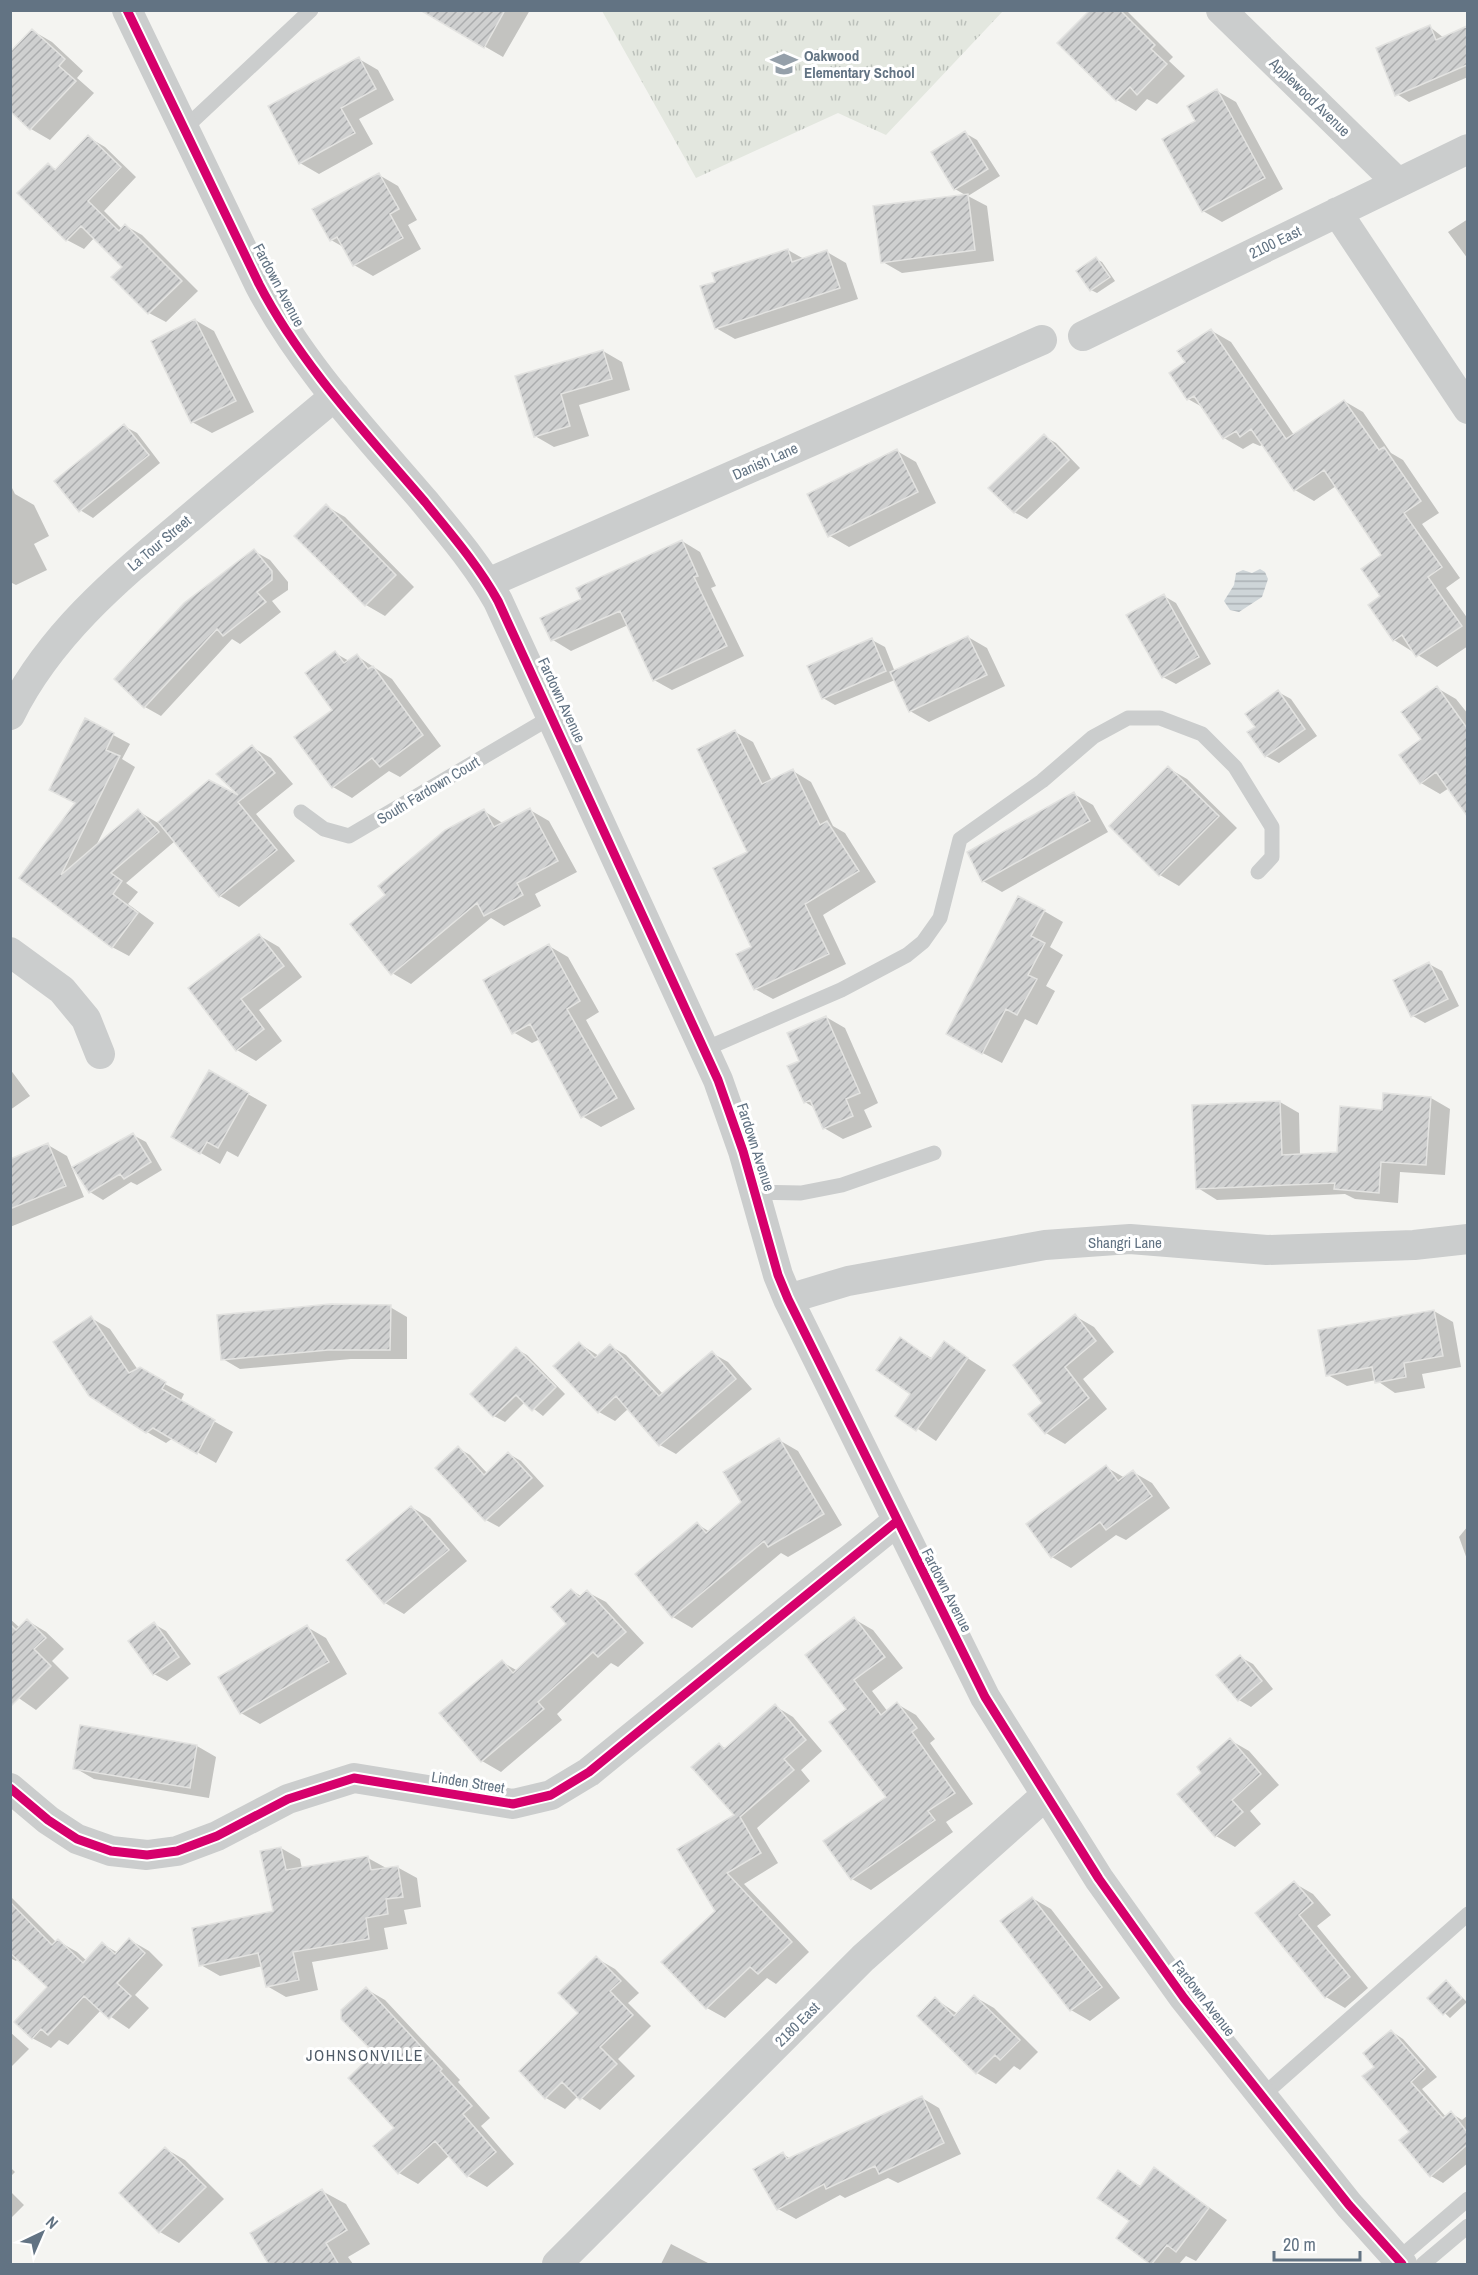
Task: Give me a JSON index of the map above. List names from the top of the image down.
{
  "streets": {
    "street": [
      "Applewood Avenue",
      "2100 East",
      "Fardown Avenue",
      "Danish Lane",
      "La Tour Street",
      "Shangri Lane",
      "Linden Street",
      "2180 East"
    ],
    "lane": ["South Fardown Court"]
  },
  "crossings": [
    ["Applewood Avenue", "2100 East"],
    ["Fardown Avenue", "Danish Lane"],
    ["Fardown Avenue", "La Tour Street"],
    ["Fardown Avenue", "South Fardown Court"],
    ["Fardown Avenue", "Shangri Lane"],
    ["Fardown Avenue", "Linden Street"],
    ["Fardown Avenue", "2180 East"]
  ],
  "districts": ["JOHNSONVILLE"],
  "places": {
    "school or university": ["Oakwood Elementary School"]
  },
  "scale_bar": "20 m",
  "north": "top right"
}
